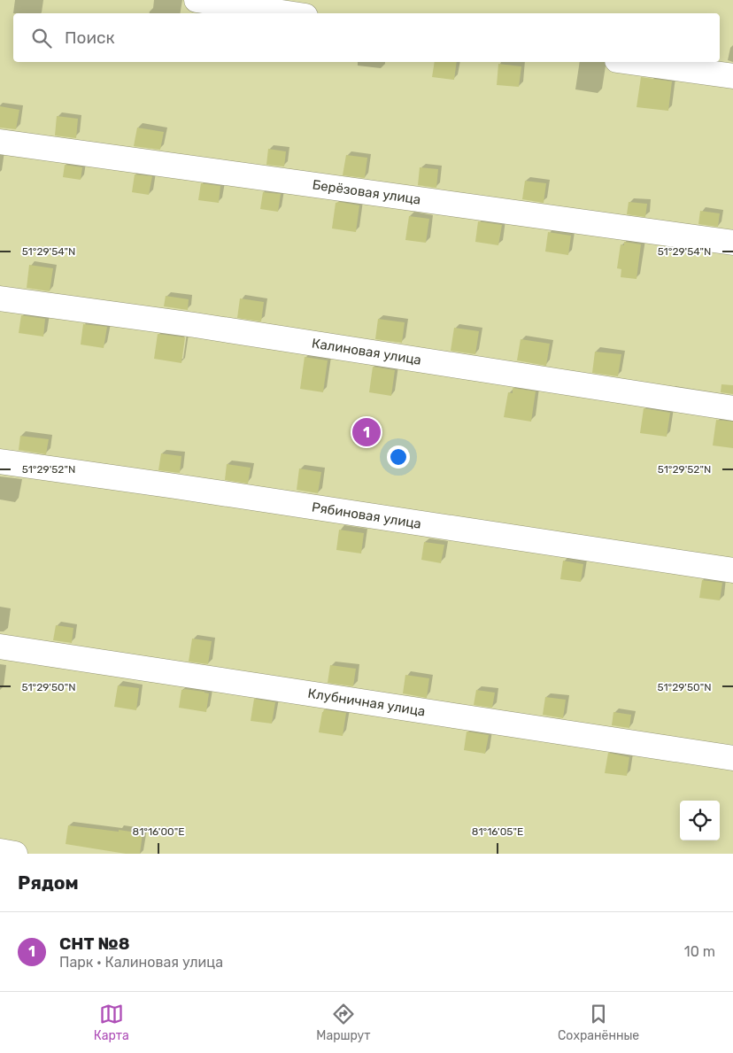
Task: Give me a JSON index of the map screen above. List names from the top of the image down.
{
  "streets": {
    "street": [
      "Берёзовая улица",
      "Калиновая улица",
      "Рябиновая улица",
      "Клубничная улица"
    ]
  },
  "page": {
    "search": "Поиск",
    "pins": "1",
    "heading": "Рядом",
    "list": [
      {
        "mark": "1",
        "name": "СНТ №8",
        "note": "Парк · Калиновая улица",
        "value": "10 m"
      }
    ],
    "nav": ["Карта", "Маршрут", "Сохранённые"]
  },
  "coordinates": [
    "51°29'54\"N",
    "51°29'52\"N",
    "51°29'50\"N",
    "81°16'00\"E",
    "81°16'05\"E"
  ]
}
